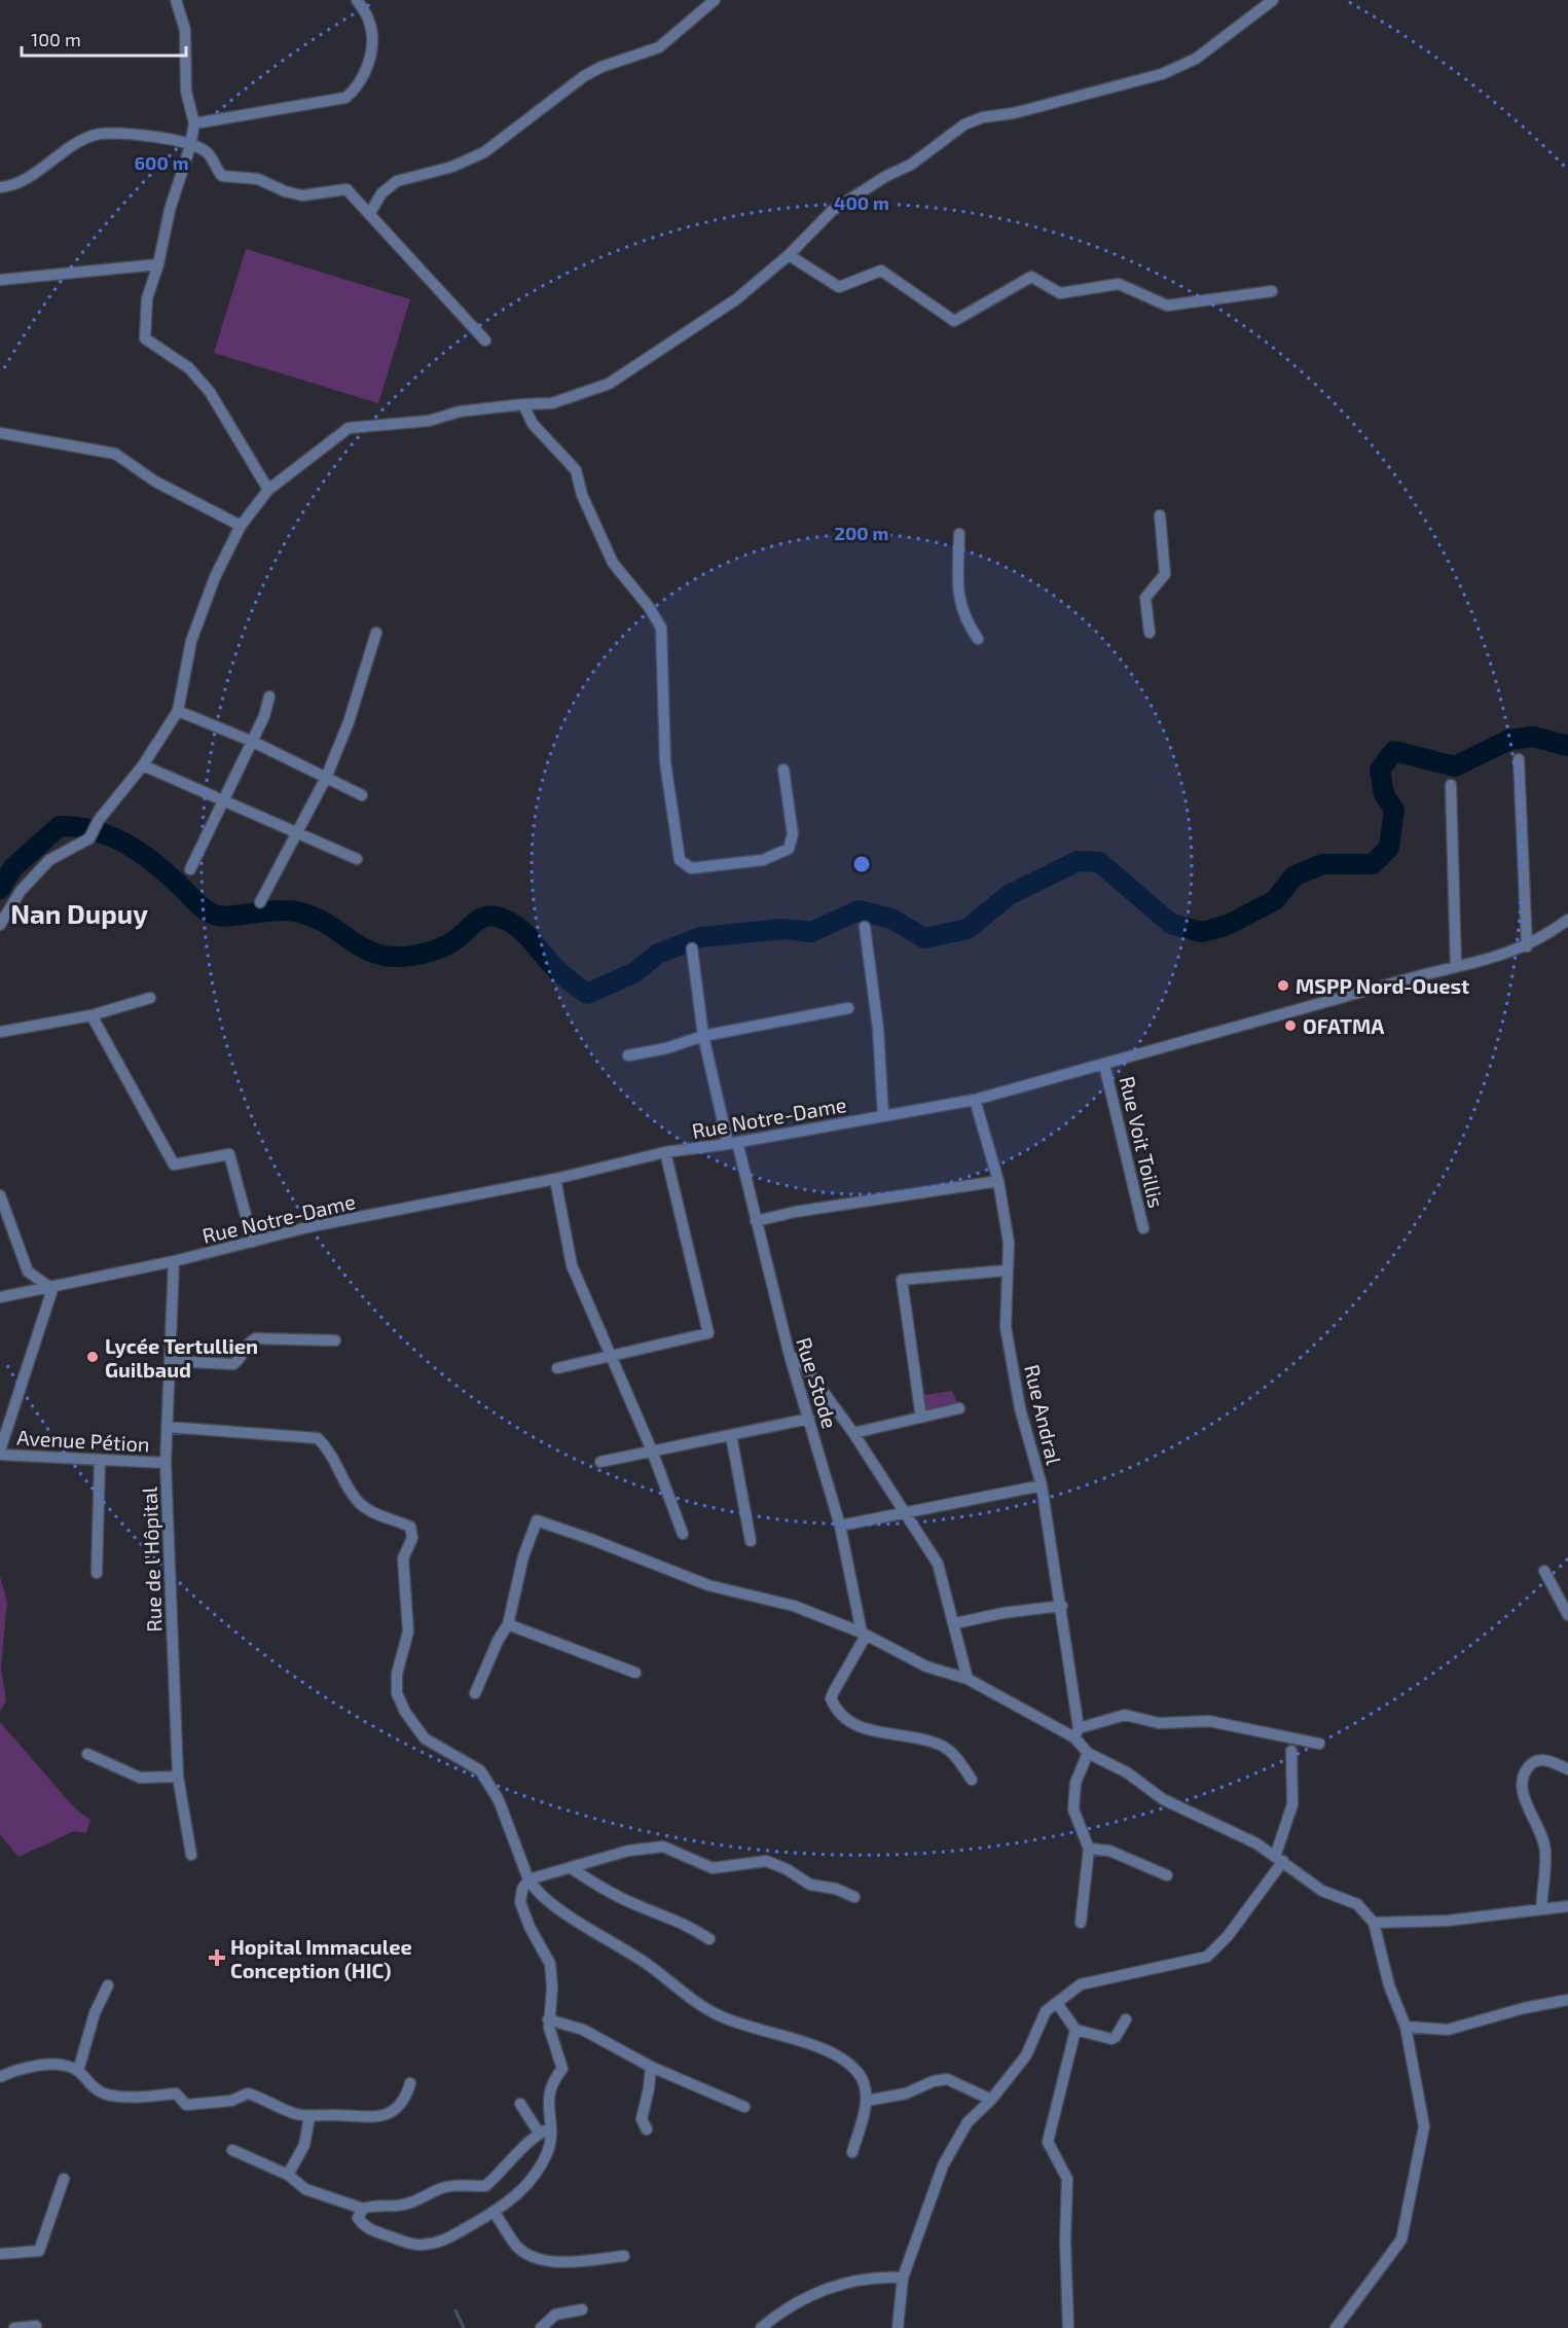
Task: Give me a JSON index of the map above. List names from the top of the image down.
{
  "streets": {
    "street": [
      "Rue Notre-Dame",
      "Rue Voit Toillis",
      "Rue Stode",
      "Rue Andral",
      "Avenue Pétion",
      "Rue de l'Hôpital"
    ]
  },
  "crossings": [
    ["Rue Notre-Dame", "Rue Voit Toillis"],
    ["Rue Notre-Dame", "Rue Stode"],
    ["Rue Notre-Dame", "Rue Andral"],
    ["Rue Notre-Dame", "Rue de l'Hôpital"],
    ["Avenue Pétion", "Rue de l'Hôpital"]
  ],
  "districts": ["Nan Dupuy"],
  "places": {
    "other": ["MSPP Nord-Ouest", "OFATMA", "Lycée Tertullien Guilbaud"],
    "health": ["Hopital Immaculee Conception (HIC)"]
  },
  "scale_bar": "100 m",
  "rings": ["600 m", "400 m", "200 m"]
}
